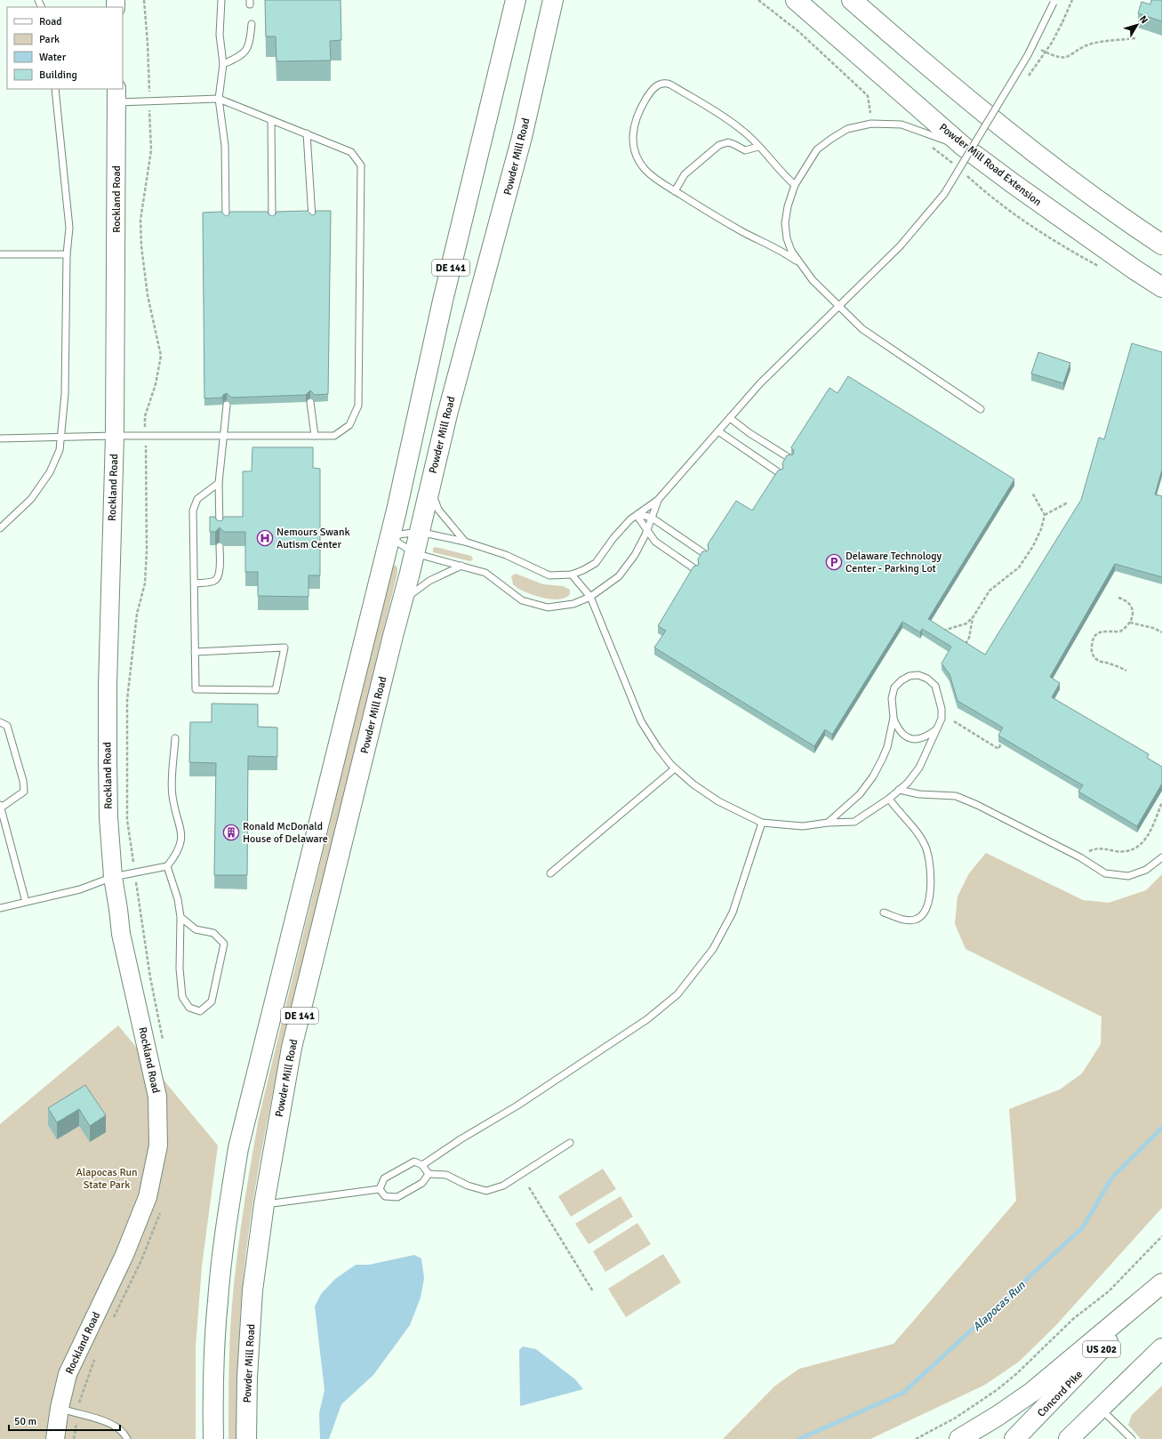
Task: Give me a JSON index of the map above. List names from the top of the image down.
{
  "streets": {
    "highway": [
      "Powder Mill Road",
      "Powder Mill Road Extension",
      "DE 141",
      "US 202",
      "Concord Pike"
    ],
    "street": ["Rockland Road"]
  },
  "water": ["Alapocas Run"],
  "parks": ["Alapocas Run State Park"],
  "places": {
    "hospital": ["Nemours Swank Autism Center"],
    "parking": ["Delaware Technology Center - Parking Lot"],
    "building": ["Ronald McDonald House of Delaware"]
  },
  "legend": [
    "Road",
    "Park",
    "Water",
    "Building"
  ],
  "scale_bar": "50 m",
  "north": "top right"
}
